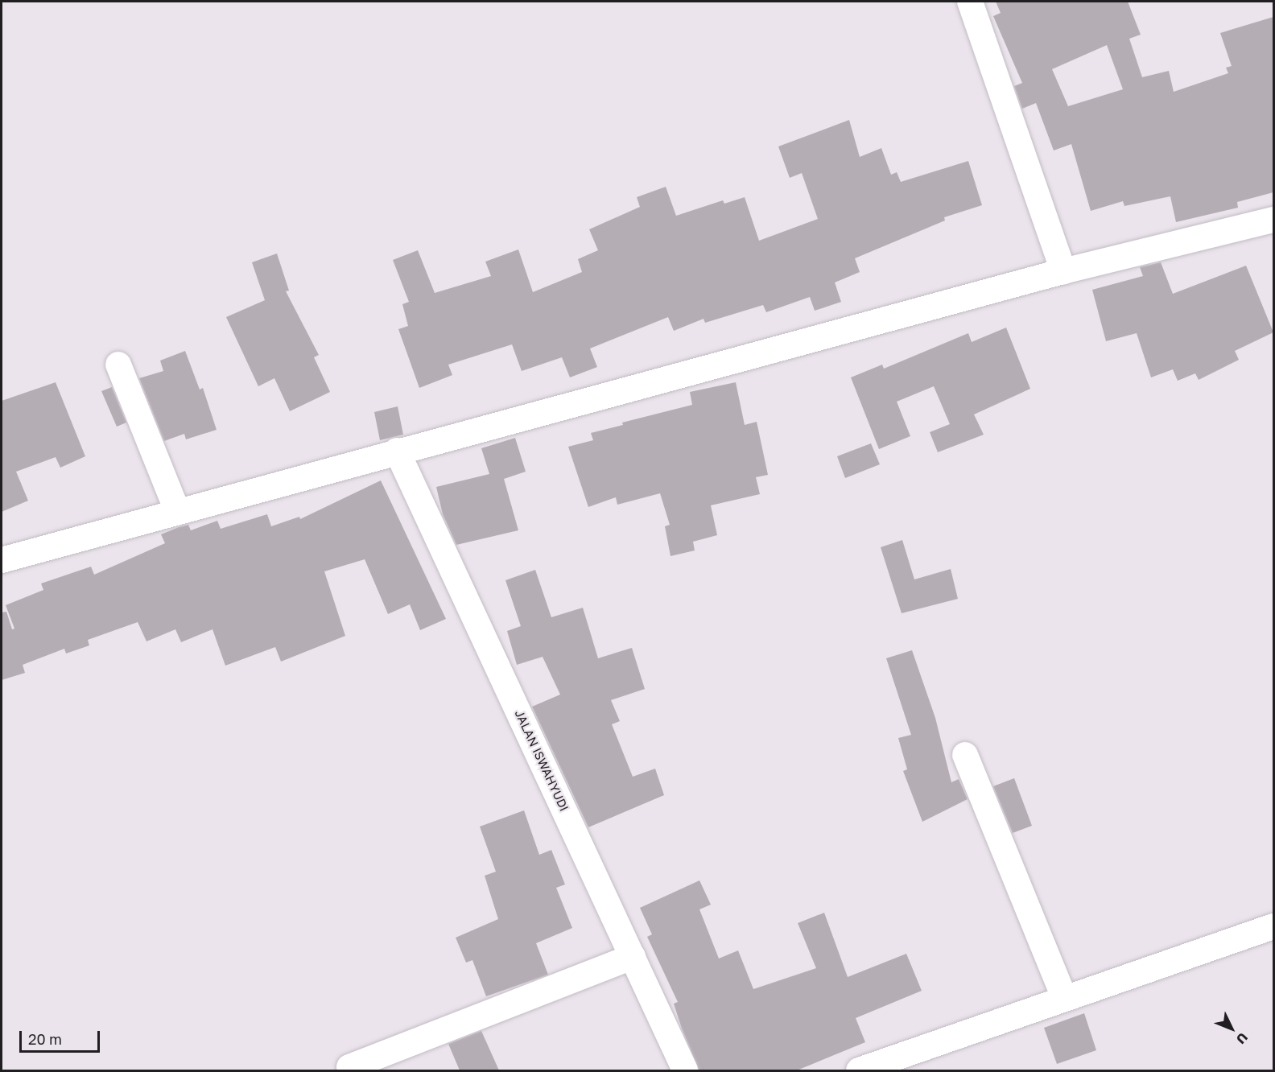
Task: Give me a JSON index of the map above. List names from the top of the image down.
{
  "streets": {
    "street": ["JALAN ISWAHYUDI"]
  },
  "scale_bar": "20 m",
  "north": "bottom right"
}
